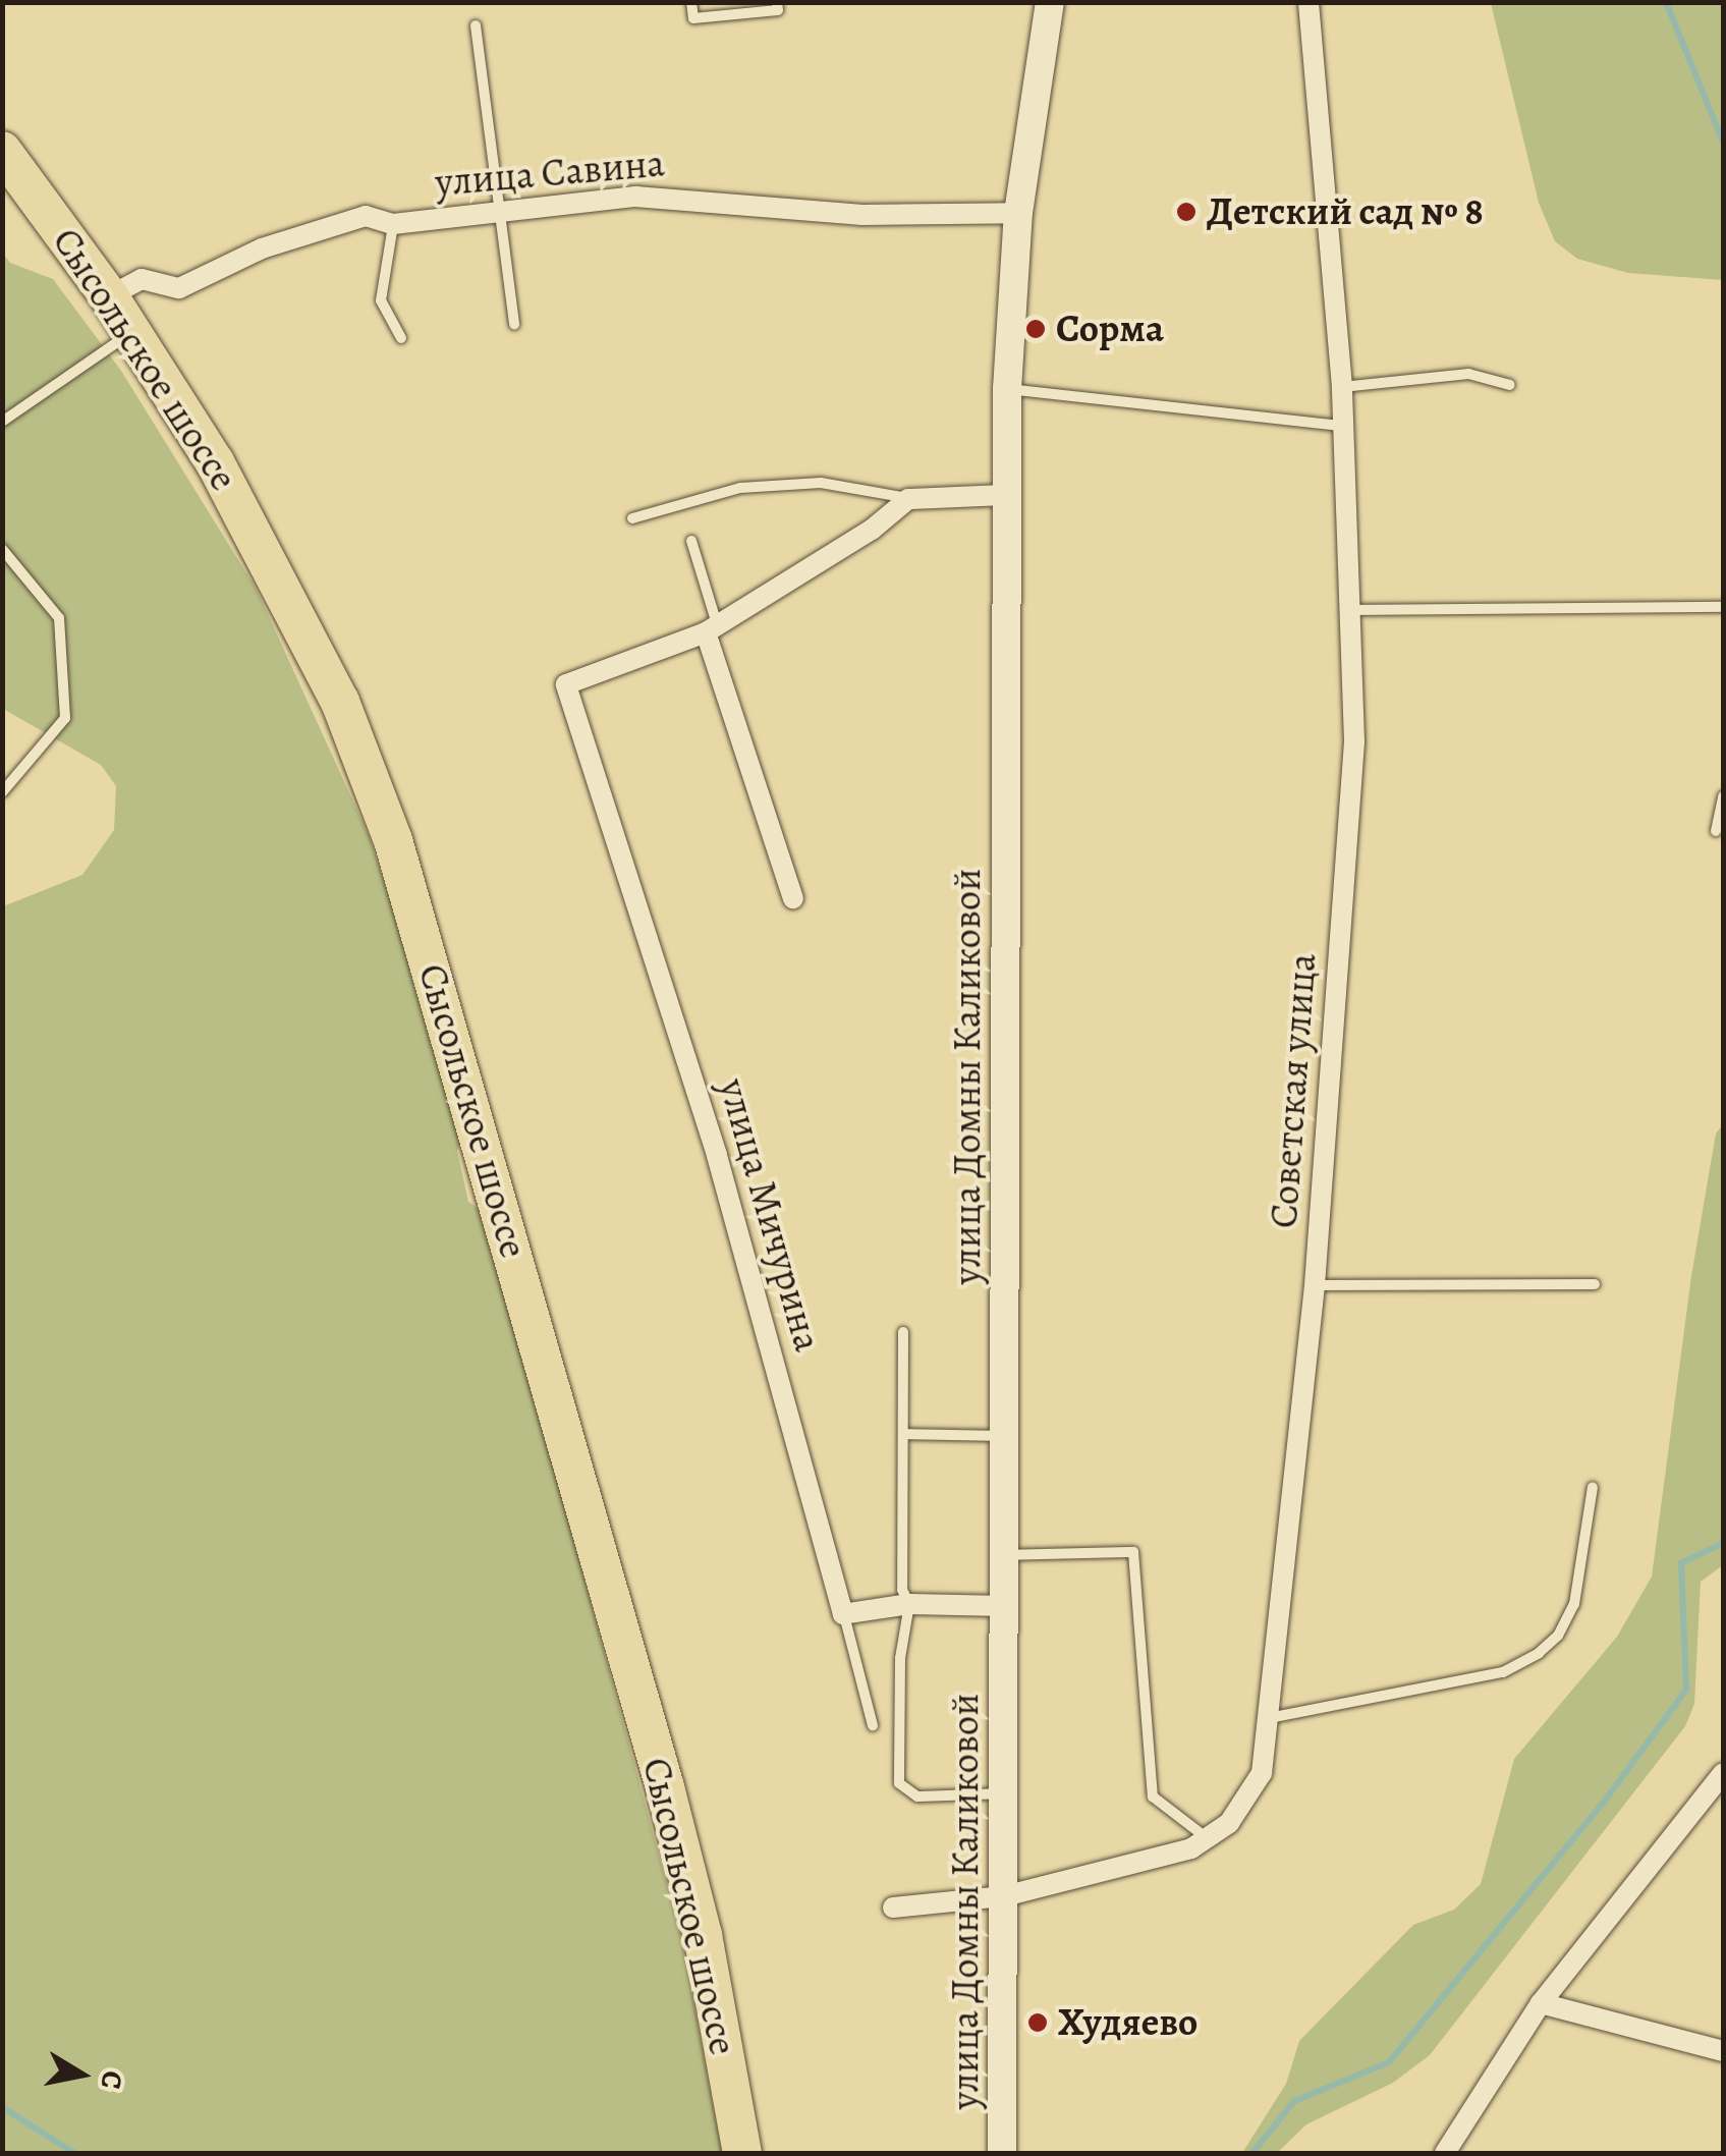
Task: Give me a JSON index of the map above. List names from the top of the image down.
{
  "streets": {
    "highway": ["Сысольское шоссе"],
    "main road": ["улица Домны Каликовой"],
    "street": ["улица Савина", "Советская улица", "улица Мичурина"]
  },
  "crossings": [
    ["улица Савина", "Сысольское шоссе"],
    ["улица Савина", "улица Домны Каликовой"],
    ["улица Домны Каликовой", "Советская улица"]
  ],
  "places": ["Детский сад № 8", "Сорма", "Худяево"],
  "north": "right"
}
